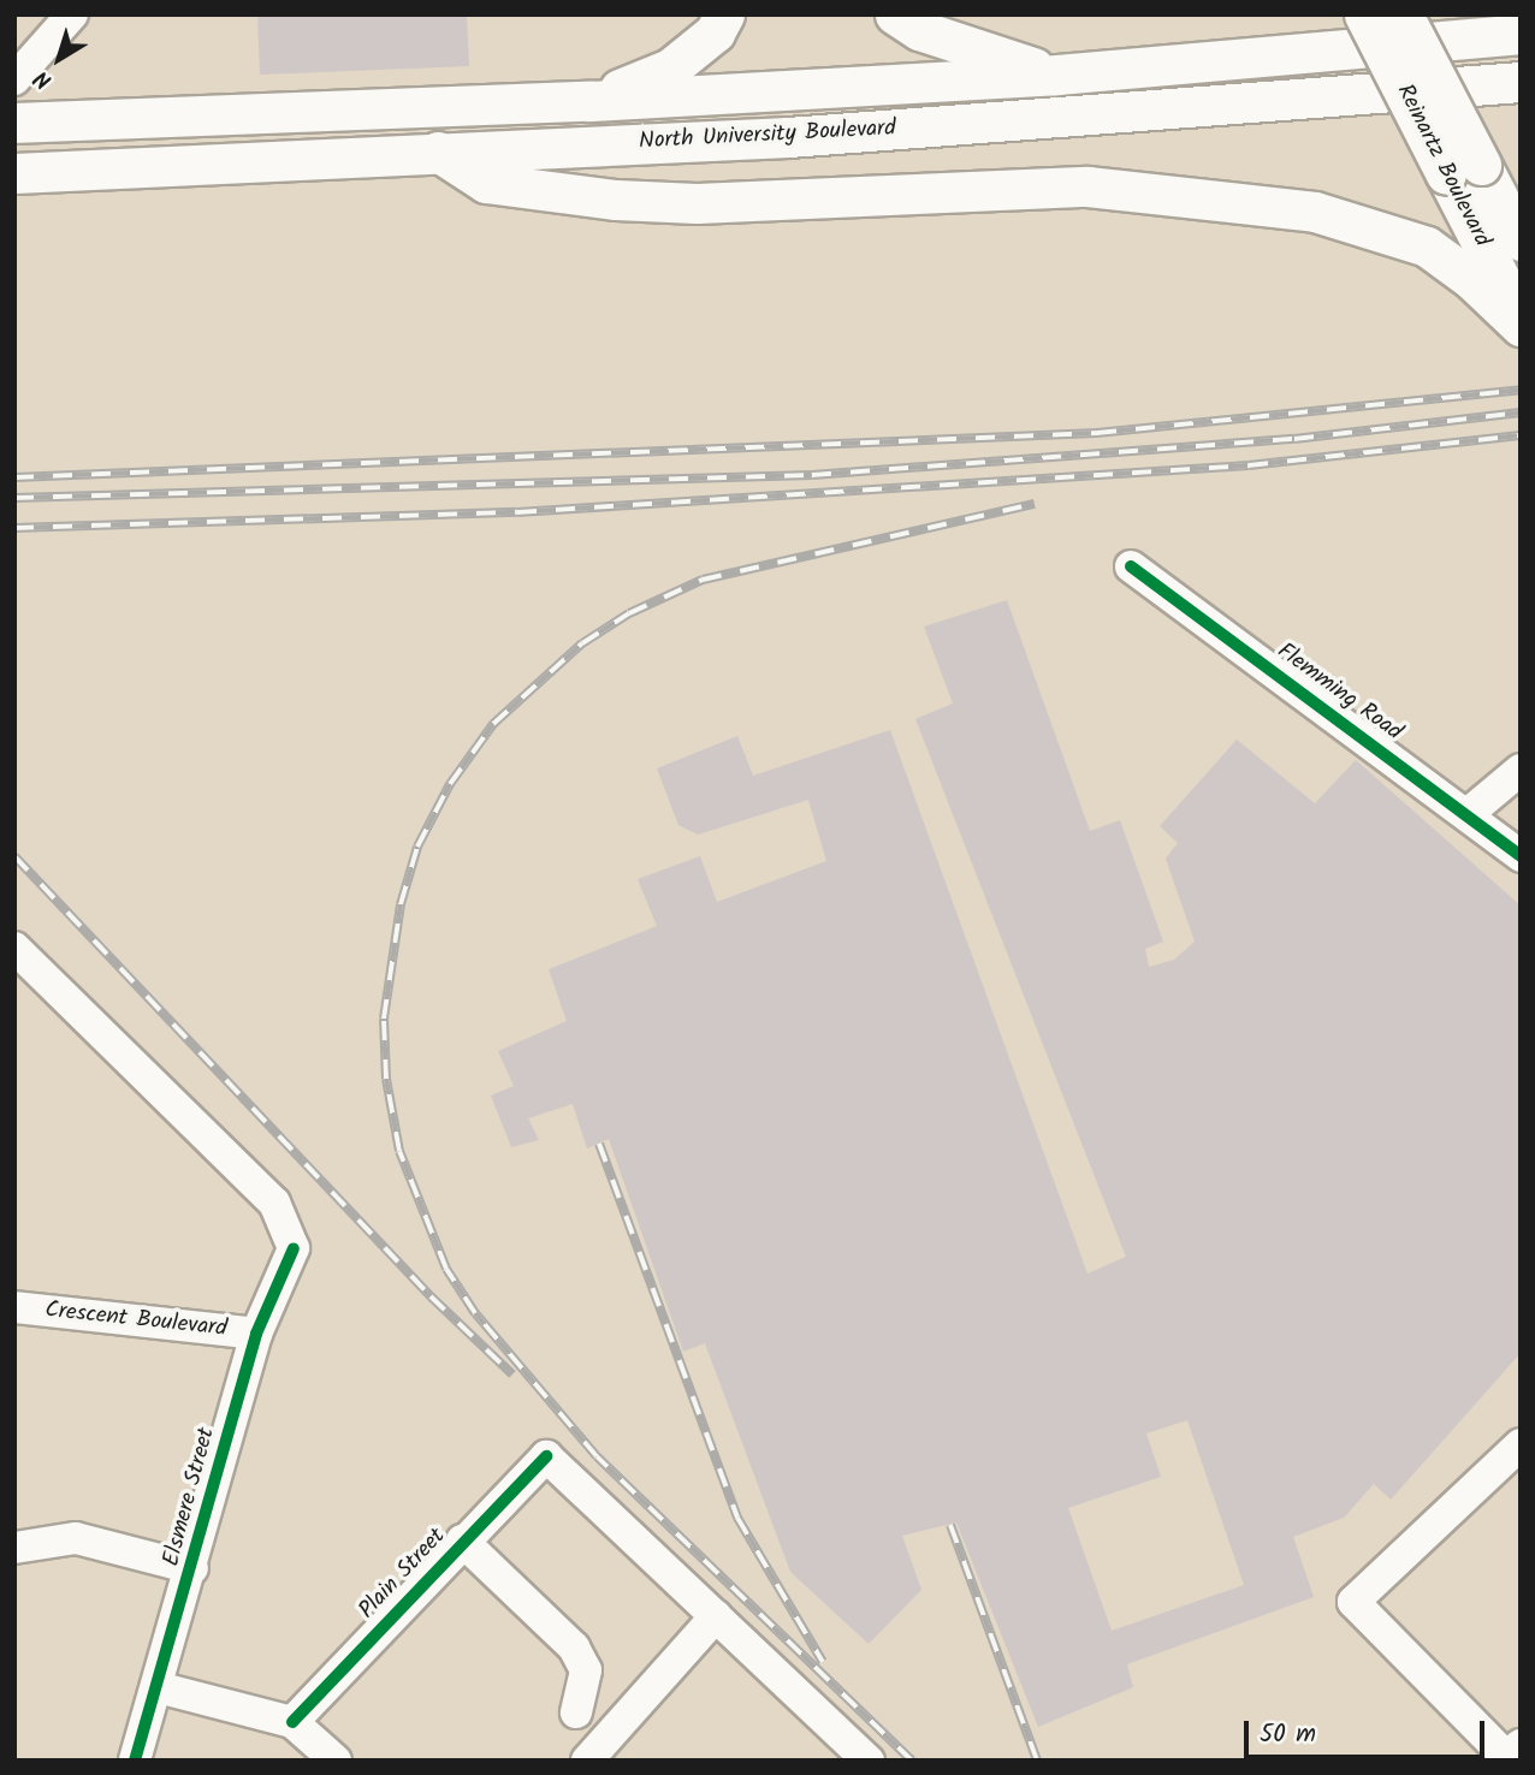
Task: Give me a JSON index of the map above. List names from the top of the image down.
{
  "streets": {
    "main road": ["North University Boulevard", "Reinartz Boulevard"],
    "street": [
      "Flemming Road",
      "Crescent Boulevard",
      "Elsmere Street",
      "Plain Street"
    ]
  },
  "crossings": [
    ["Crescent Boulevard", "Elsmere Street"]
  ],
  "scale_bar": "50 m",
  "north": "bottom left"
}
